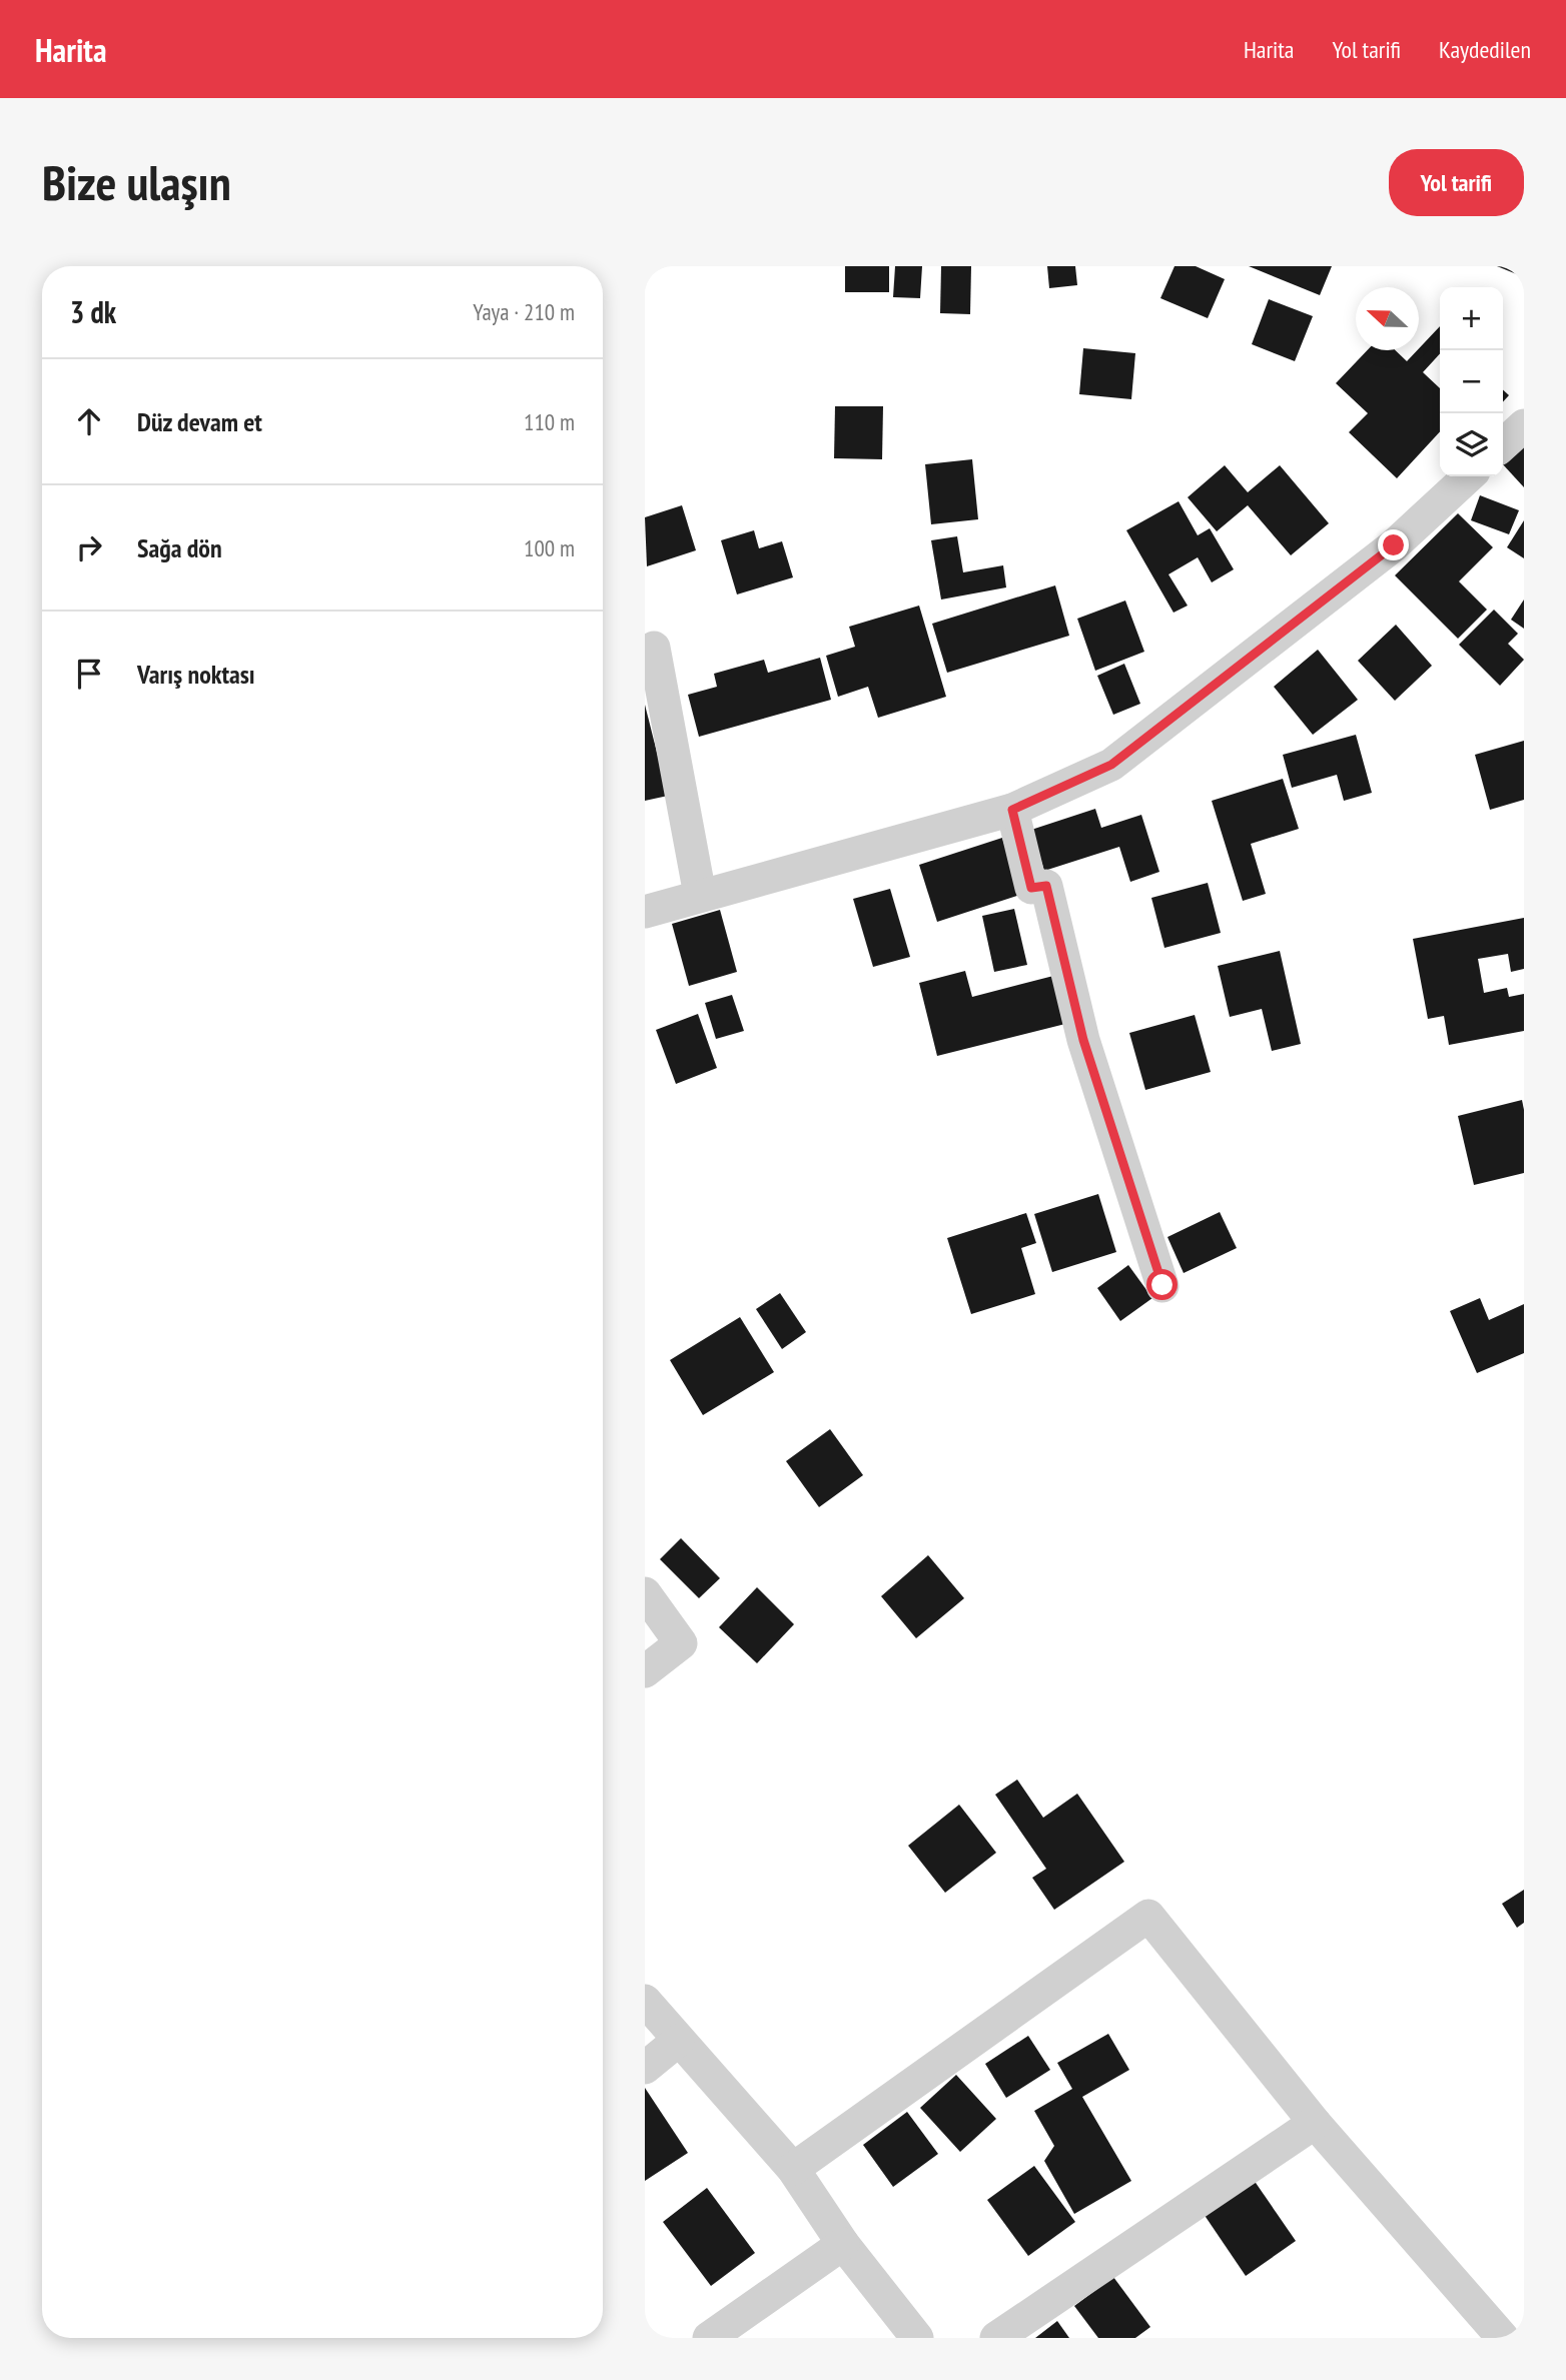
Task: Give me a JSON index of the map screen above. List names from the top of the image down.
{
  "north": "left",
  "page": {
    "header": "Harita",
    "nav": ["Harita", "Yol tarifi", "Kaydedilen"],
    "buttons": "Yol tarifi",
    "title": "Bize ulaşın",
    "heading": ["3 dk", "Yaya · 210 m"],
    "map_buttons": ["+", "−"],
    "list": [
      ["Düz devam et", "110 m"],
      ["Sağa dön", "100 m"],
      "Varış noktası"
    ]
  }
}
